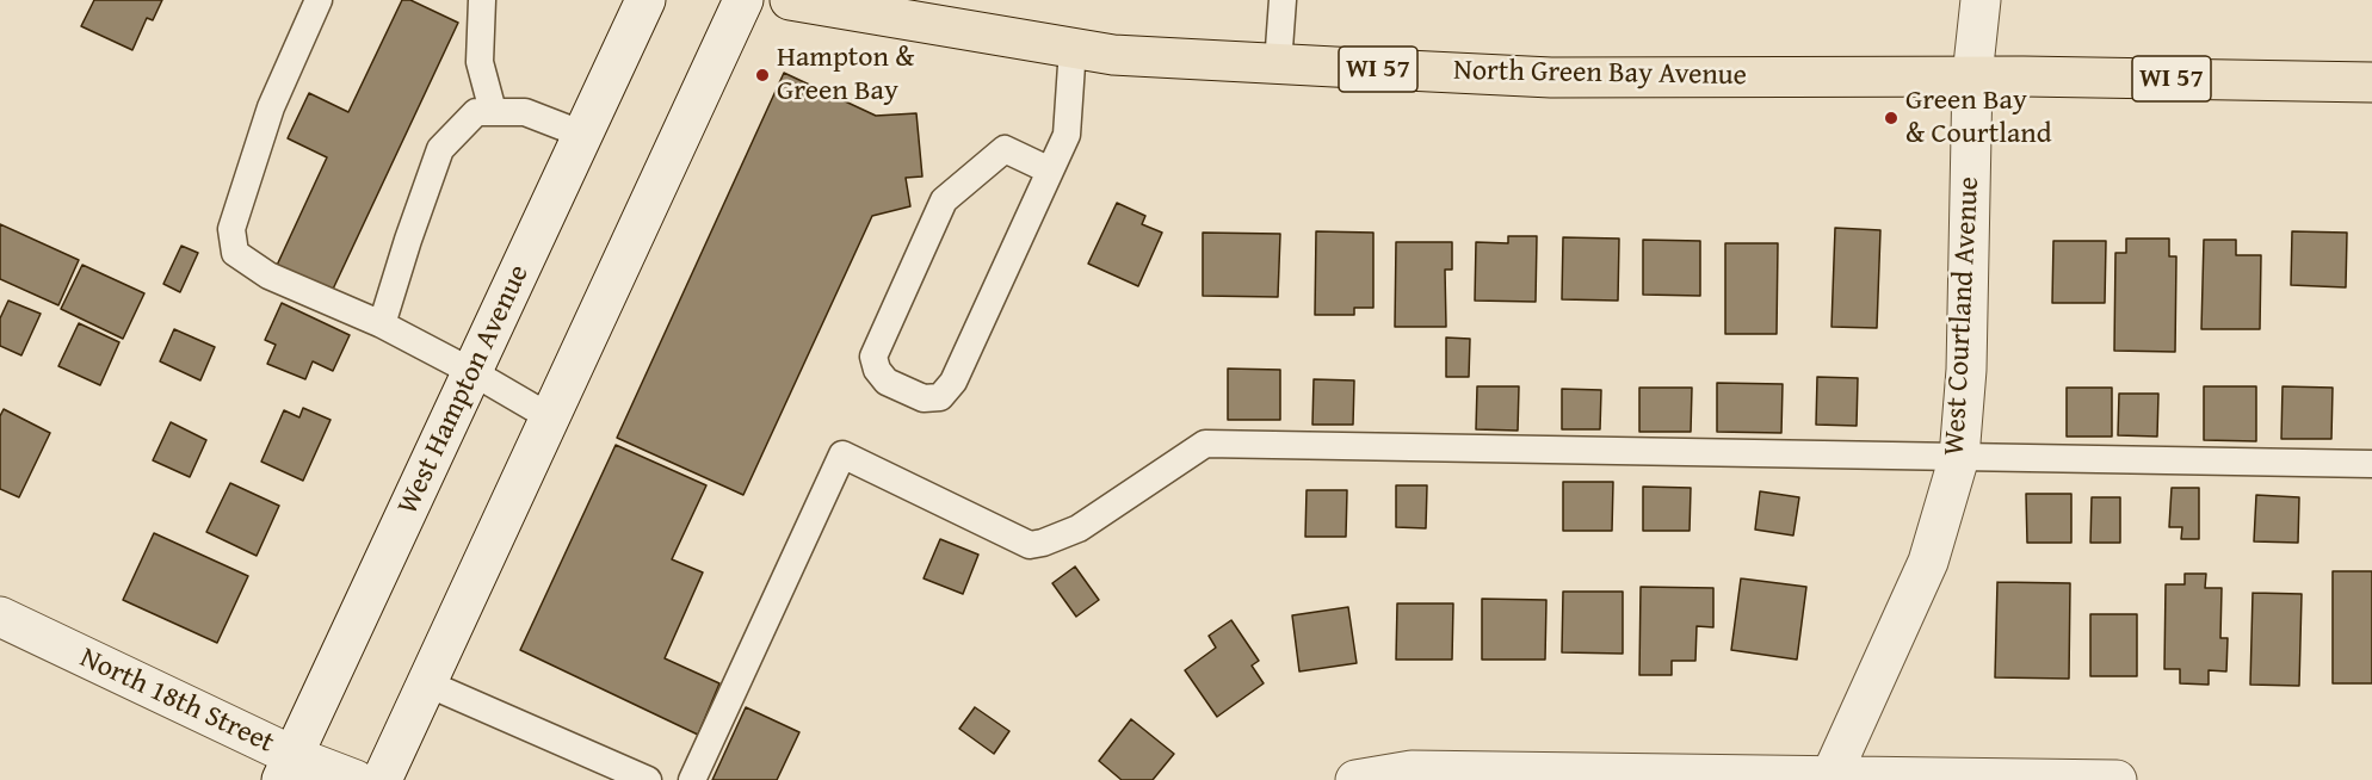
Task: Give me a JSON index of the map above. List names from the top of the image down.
{
  "streets": {
    "main road": ["WI 57", "North Green Bay Avenue"],
    "street": ["West Courtland Avenue", "West Hampton Avenue", "North 18th Street"]
  },
  "crossings": [
    ["North Green Bay Avenue", "West Courtland Avenue"],
    ["West Hampton Avenue", "North 18th Street"]
  ],
  "places": ["Hampton & Green Bay", "Green Bay & Courtland"]
}
